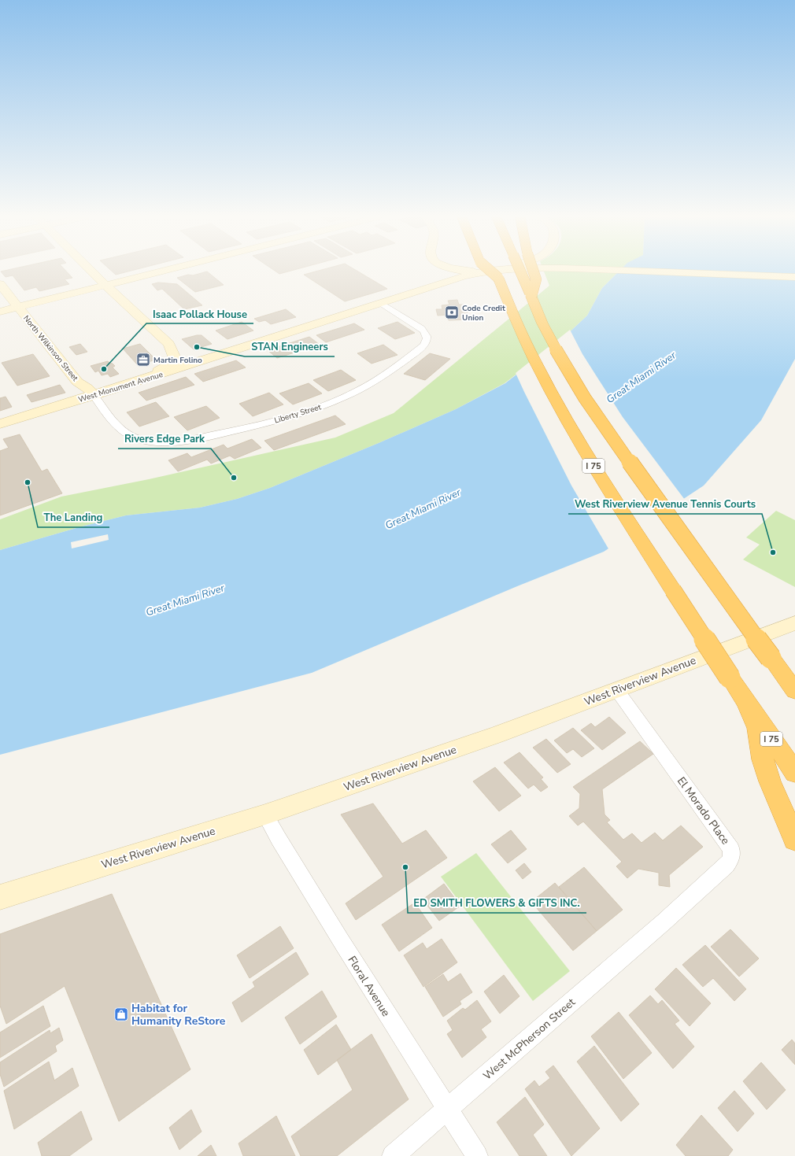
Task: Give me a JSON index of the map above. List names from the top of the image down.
{
  "streets": {
    "highway": ["I 75"],
    "main road": ["North Wilkinson Street", "West Monument Avenue", "West Riverview Avenue"],
    "street": [
      "Liberty Street",
      "El Morado Place",
      "Floral Avenue",
      "West McPherson Street"
    ]
  },
  "crossings": [
    ["North Wilkinson Street", "West Monument Avenue"],
    ["North Wilkinson Street", "Liberty Street"],
    ["West Monument Avenue", "Liberty Street"],
    ["West Riverview Avenue", "El Morado Place"],
    ["West Riverview Avenue", "Floral Avenue"],
    ["El Morado Place", "West McPherson Street"],
    ["Floral Avenue", "West McPherson Street"]
  ],
  "water": ["Great Miami River"],
  "places": {
    "bank": ["Code Credit Union"],
    "other": [
      "STAN Engineers",
      "Isaac Pollack House",
      "Rivers Edge Park",
      "The Landing",
      "West Riverview Avenue Tennis Courts",
      "ED SMITH FLOWERS & GIFTS INC."
    ],
    "office": ["Martin Folino"],
    "shop": ["Habitat for Humanity ReStore"]
  }
}
